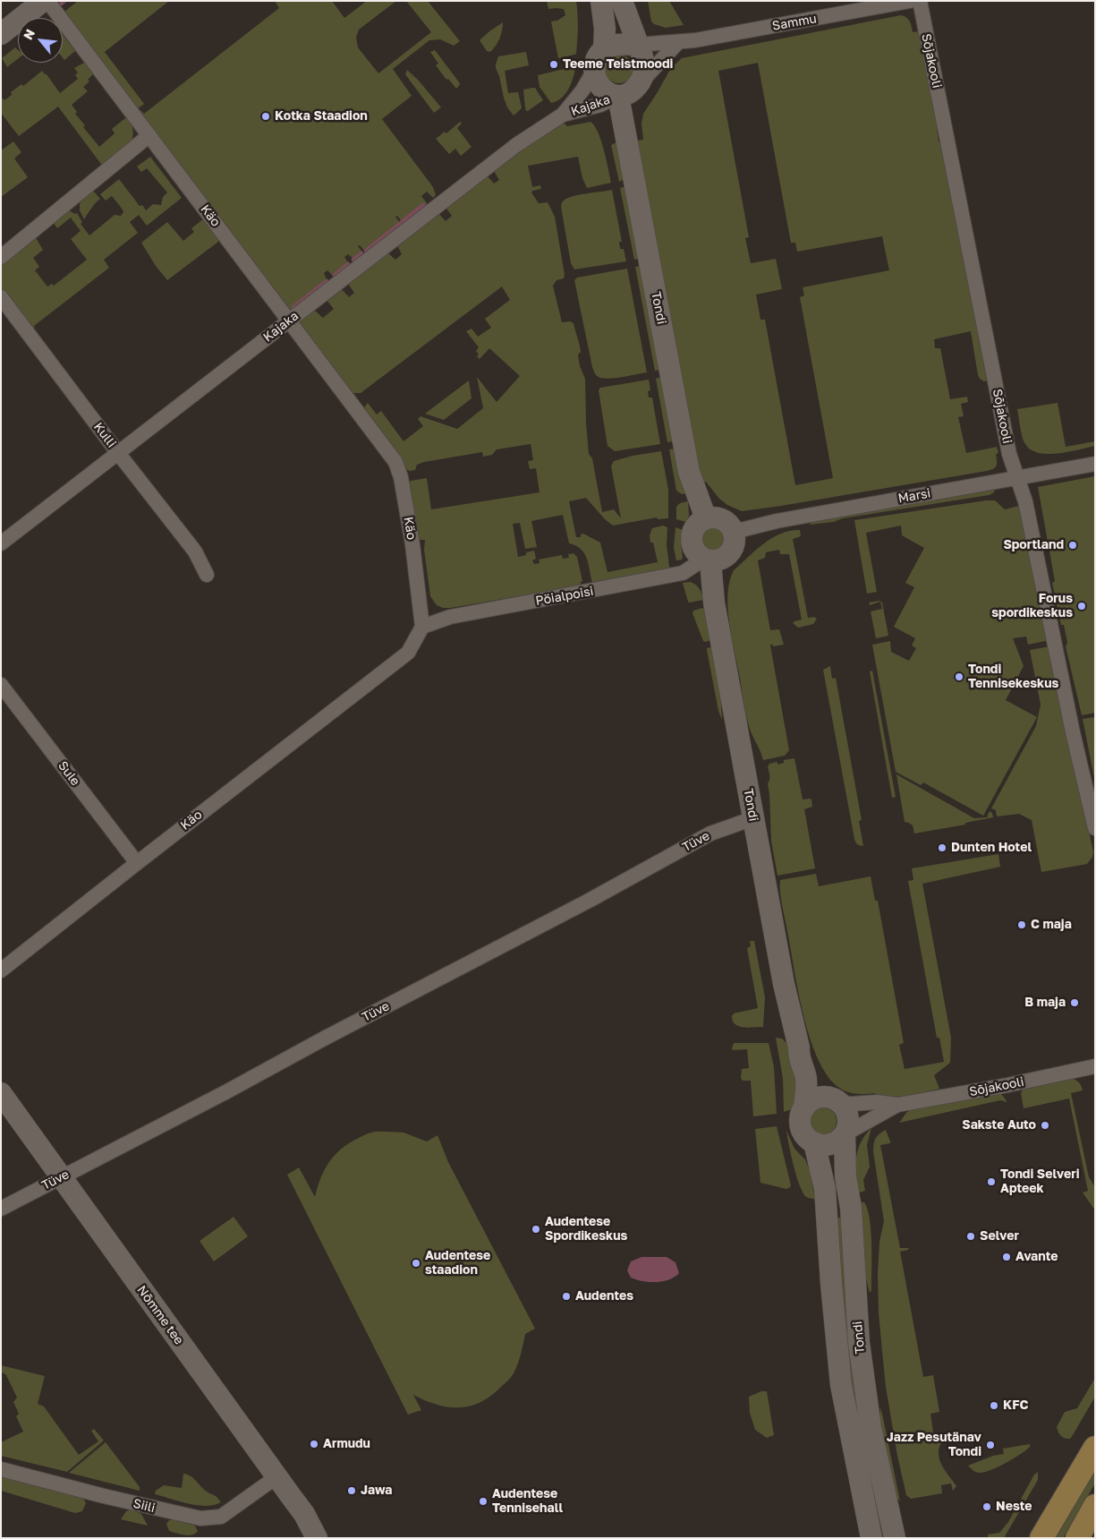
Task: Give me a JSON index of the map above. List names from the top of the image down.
{
  "streets": {
    "street": [
      "Sammu",
      "Sõjakooli",
      "Kajaka",
      "Käo",
      "Tondi",
      "Kulli",
      "Marsi",
      "Pöialpoisi",
      "Sule",
      "Tüve",
      "Nõmme tee",
      "Siili"
    ]
  },
  "crossings": [
    ["Sammu", "Kajaka"],
    ["Sammu", "Tondi"],
    ["Sõjakooli", "Tondi"],
    ["Sõjakooli", "Marsi"],
    ["Kajaka", "Käo"],
    ["Kajaka", "Tondi"],
    ["Kajaka", "Kulli"],
    ["Käo", "Pöialpoisi"],
    ["Käo", "Sule"],
    ["Tondi", "Marsi"],
    ["Tondi", "Pöialpoisi"],
    ["Tondi", "Tüve"],
    ["Marsi", "Pöialpoisi"],
    ["Tüve", "Nõmme tee"],
    ["Nõmme tee", "Siili"]
  ],
  "places": [
    "Teeme Teistmoodi",
    "Kotka Staadion",
    "Sportland",
    "Forus spordikeskus",
    "Tondi Tennisekeskus",
    "Dunten Hotel",
    "C maja",
    "B maja",
    "Sakste Auto",
    "Tondi Selveri Apteek",
    "Audentese Spordikeskus",
    "Selver",
    "Avante",
    "Audentese staadion",
    "Audentes",
    "KFC",
    "Armudu",
    "Jazz Pesutänav Tondi",
    "Jawa",
    "Audentese Tennisehall",
    "Neste"
  ],
  "north": "top left"
}
